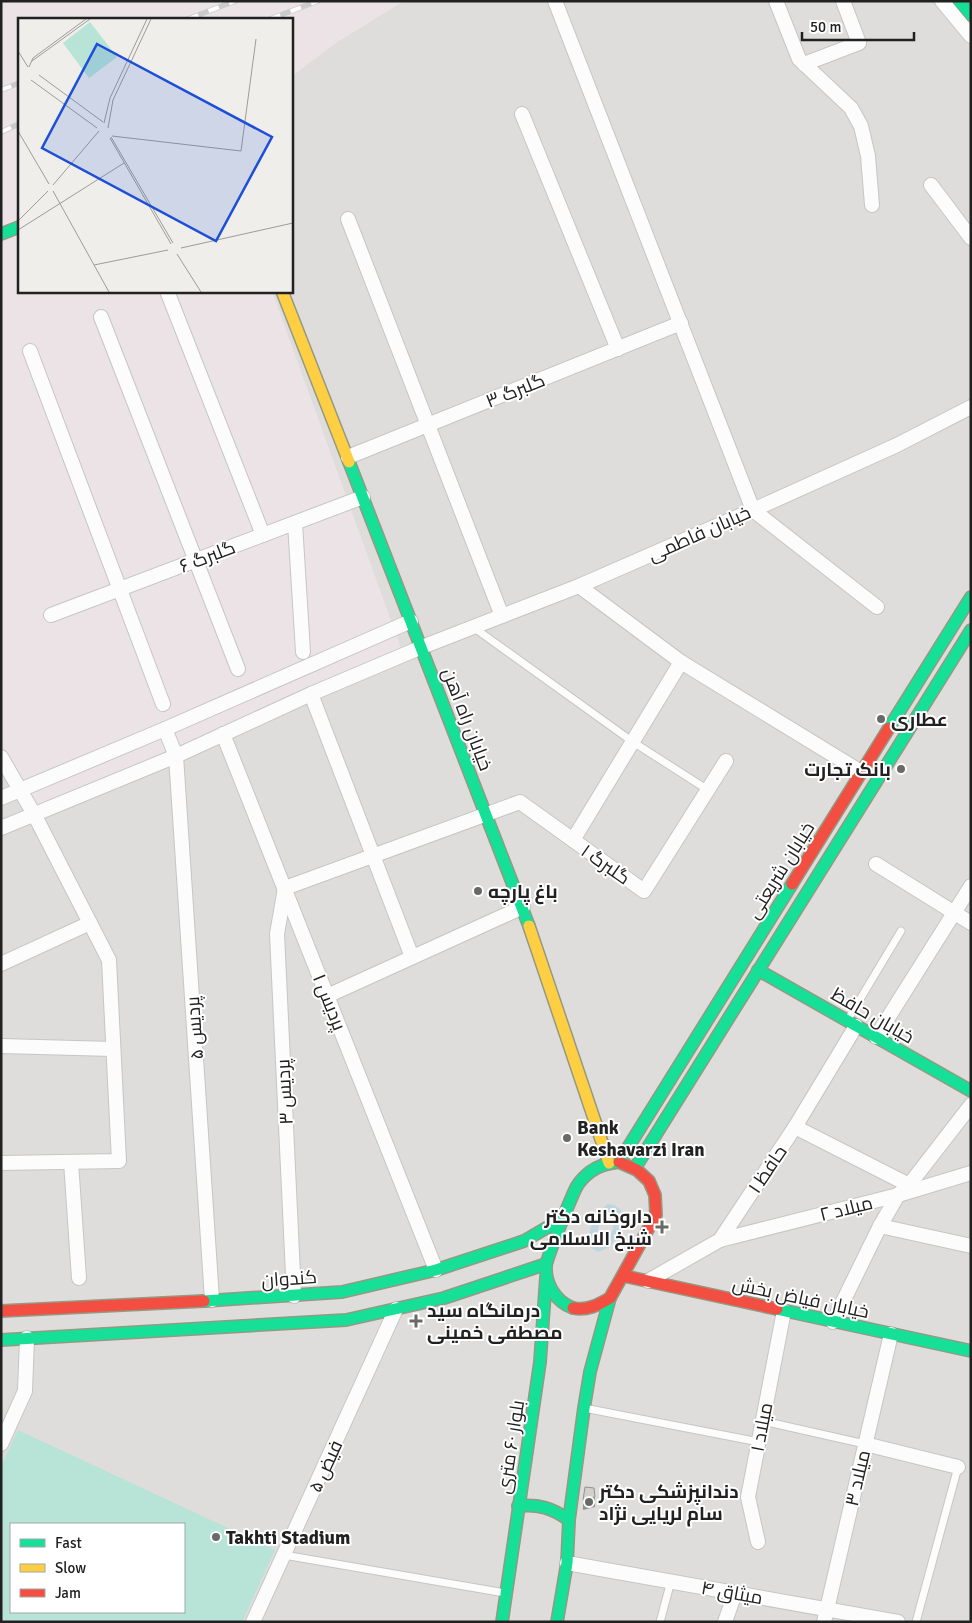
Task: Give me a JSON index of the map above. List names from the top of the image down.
{
  "streets": {
    "street": [
      "گلبرگ ۳",
      "خیابان فاطمی",
      "گلبرگ ۶",
      "خیابان راه آهن",
      "گلبرگ ۱",
      "خیابان شریعتی",
      "پردیس ۱",
      "خیابان حافظ",
      "پردیس ۵",
      "پردیس ۳",
      "حافظ ۱",
      "میلاد ۲",
      "کندوان",
      "خیابان فیاض بخش",
      "میلاد ۱",
      "بلوار ۶۰ متری",
      "فیض ۵",
      "میلاد ۳",
      "میثاق ۴"
    ]
  },
  "crossings": [
    ["گلبرگ ۳", "خیابان راه آهن"],
    ["خیابان فاطمی", "خیابان راه آهن"],
    ["خیابان فاطمی", "پردیس ۱"],
    ["خیابان فاطمی", "پردیس ۵"],
    ["گلبرگ ۶", "خیابان راه آهن"],
    ["خیابان راه آهن", "گلبرگ ۱"],
    ["خیابان راه آهن", "خیابان شریعتی"],
    ["خیابان شریعتی", "خیابان حافظ"],
    ["پردیس ۱", "پردیس ۳"],
    ["پردیس ۱", "کندوان"],
    ["خیابان حافظ", "حافظ ۱"],
    ["پردیس ۵", "کندوان"],
    ["پردیس ۳", "کندوان"],
    ["حافظ ۱", "میلاد ۲"],
    ["حافظ ۱", "خیابان فیاض بخش"],
    ["خیابان فیاض بخش", "میلاد ۱"],
    ["خیابان فیاض بخش", "میلاد ۳"],
    ["میلاد ۳", "میثاق ۴"]
  ],
  "places": {
    "other": [
      "عطاری",
      "بانک تجارت",
      "باغ پارچه",
      "Bank Keshavarzi Iran",
      "دندانپزشکی دکتر سام لریایی نژاد",
      "Takhti Stadium"
    ],
    "health": ["داروخانه دکتر شیخ الاسلامی", "درمانگاه سید مصطفی خمینی"]
  },
  "legend": ["Fast", "Slow", "Jam"],
  "scale_bar": "50 m"
}
